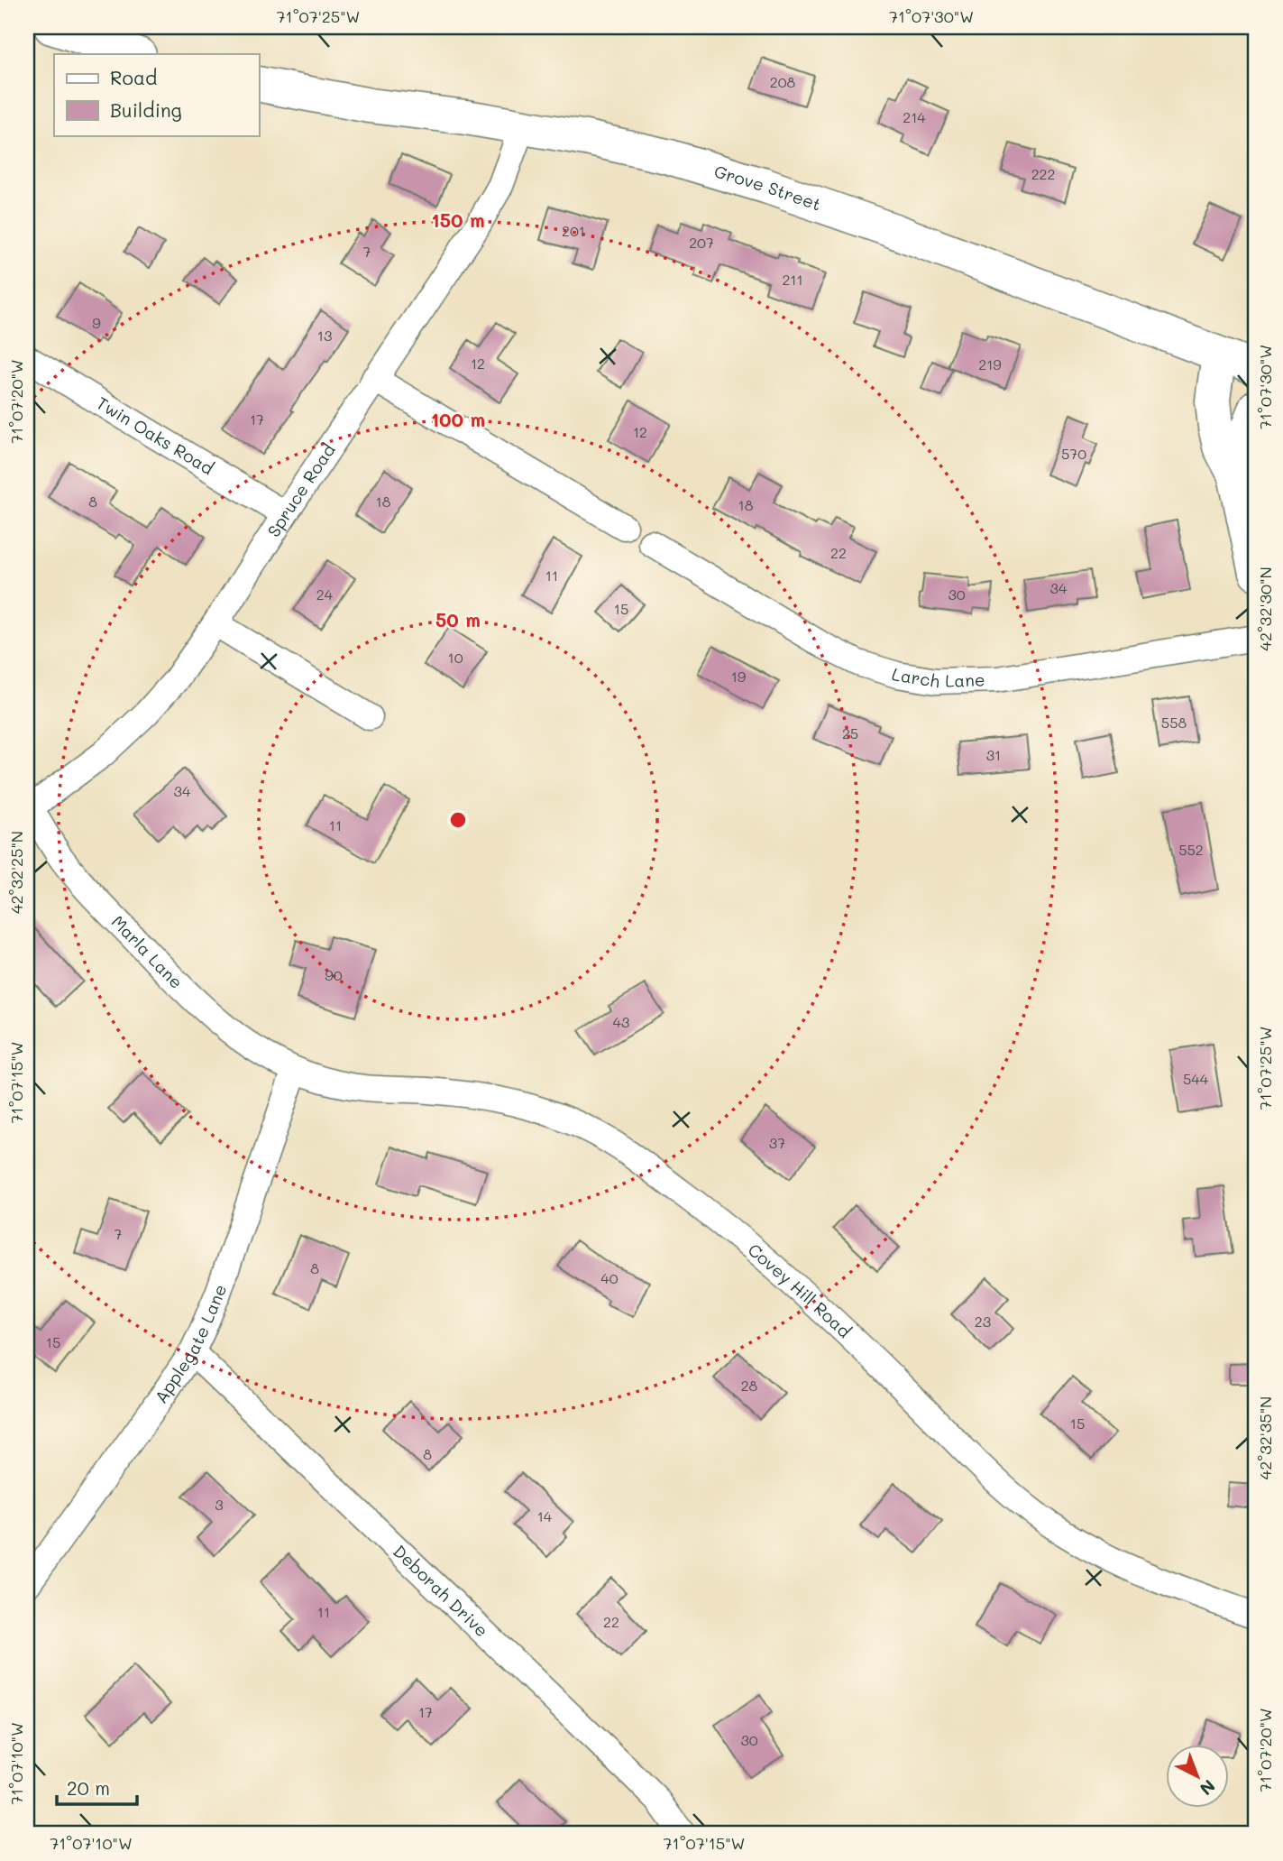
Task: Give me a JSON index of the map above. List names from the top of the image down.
{
  "streets": {
    "main road": ["Grove Street"],
    "street": [
      "Twin Oaks Road",
      "Spruce Road",
      "Larch Lane",
      "Marla Lane",
      "Covey Hill Road",
      "Applegate Lane",
      "Deborah Drive"
    ]
  },
  "crossings": [
    ["Grove Street", "Spruce Road"],
    ["Twin Oaks Road", "Spruce Road"],
    ["Spruce Road", "Marla Lane"],
    ["Marla Lane", "Covey Hill Road"],
    ["Marla Lane", "Applegate Lane"],
    ["Covey Hill Road", "Applegate Lane"],
    ["Applegate Lane", "Deborah Drive"]
  ],
  "house_numbers": [
    "208",
    "214",
    "222",
    "201",
    "207",
    "7",
    "211",
    "9",
    "13",
    "12",
    "219",
    "17",
    "12",
    "570",
    "8",
    "18",
    "18",
    "22",
    "11",
    "34",
    "24",
    "30",
    "15",
    "10",
    "19",
    "558",
    "25",
    "31",
    "34",
    "11",
    "552",
    "90",
    "43",
    "544",
    "37",
    "7",
    "8",
    "40",
    "23",
    "15",
    "28",
    "15",
    "8",
    "3",
    "14",
    "11",
    "22",
    "17",
    "30"
  ],
  "legend": ["Road", "Building"],
  "scale_bar": "20 m",
  "north": "bottom right",
  "coordinates": [
    "71°07'25\"W",
    "71°07'30\"W",
    "71°07'20\"W",
    "42°32'30\"N",
    "42°32'25\"N",
    "71°07'15\"W",
    "42°32'35\"N",
    "71°07'10\"W"
  ],
  "rings": ["150 m", "100 m", "50 m"]
}
